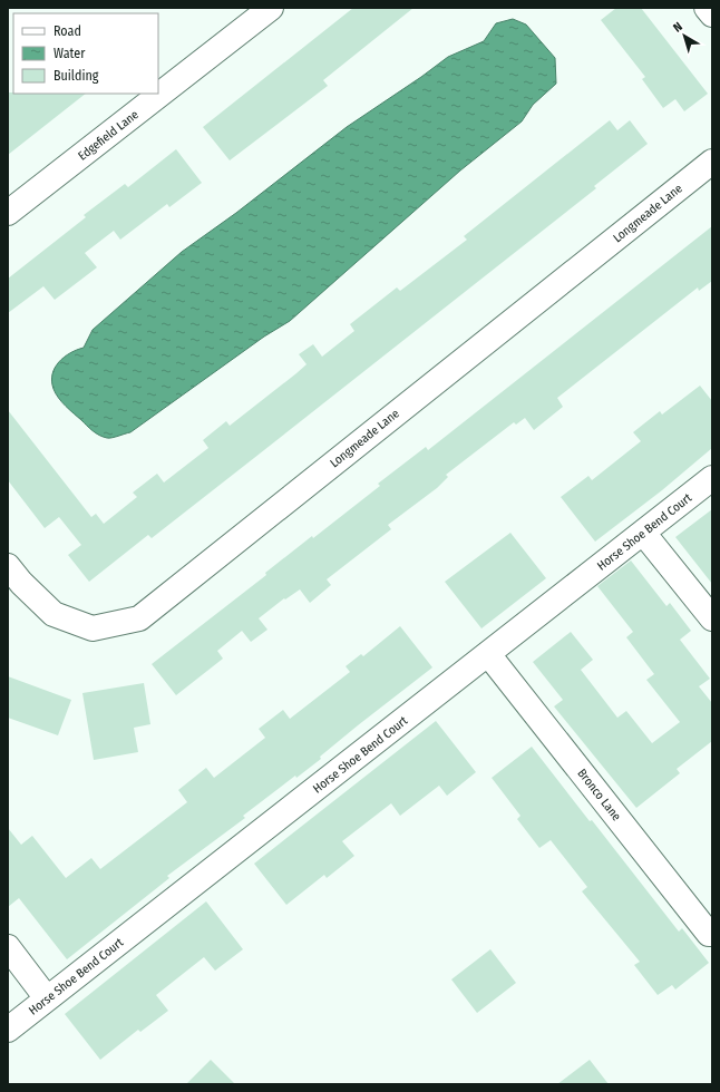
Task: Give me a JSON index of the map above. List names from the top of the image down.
{
  "streets": {
    "street": [
      "Edgefield Lane",
      "Longmeade Lane",
      "Horse Shoe Bend Court",
      "Bronco Lane"
    ]
  },
  "crossings": [
    ["Horse Shoe Bend Court", "Bronco Lane"]
  ],
  "legend": ["Road", "Water", "Building"],
  "north": "top left"
}
